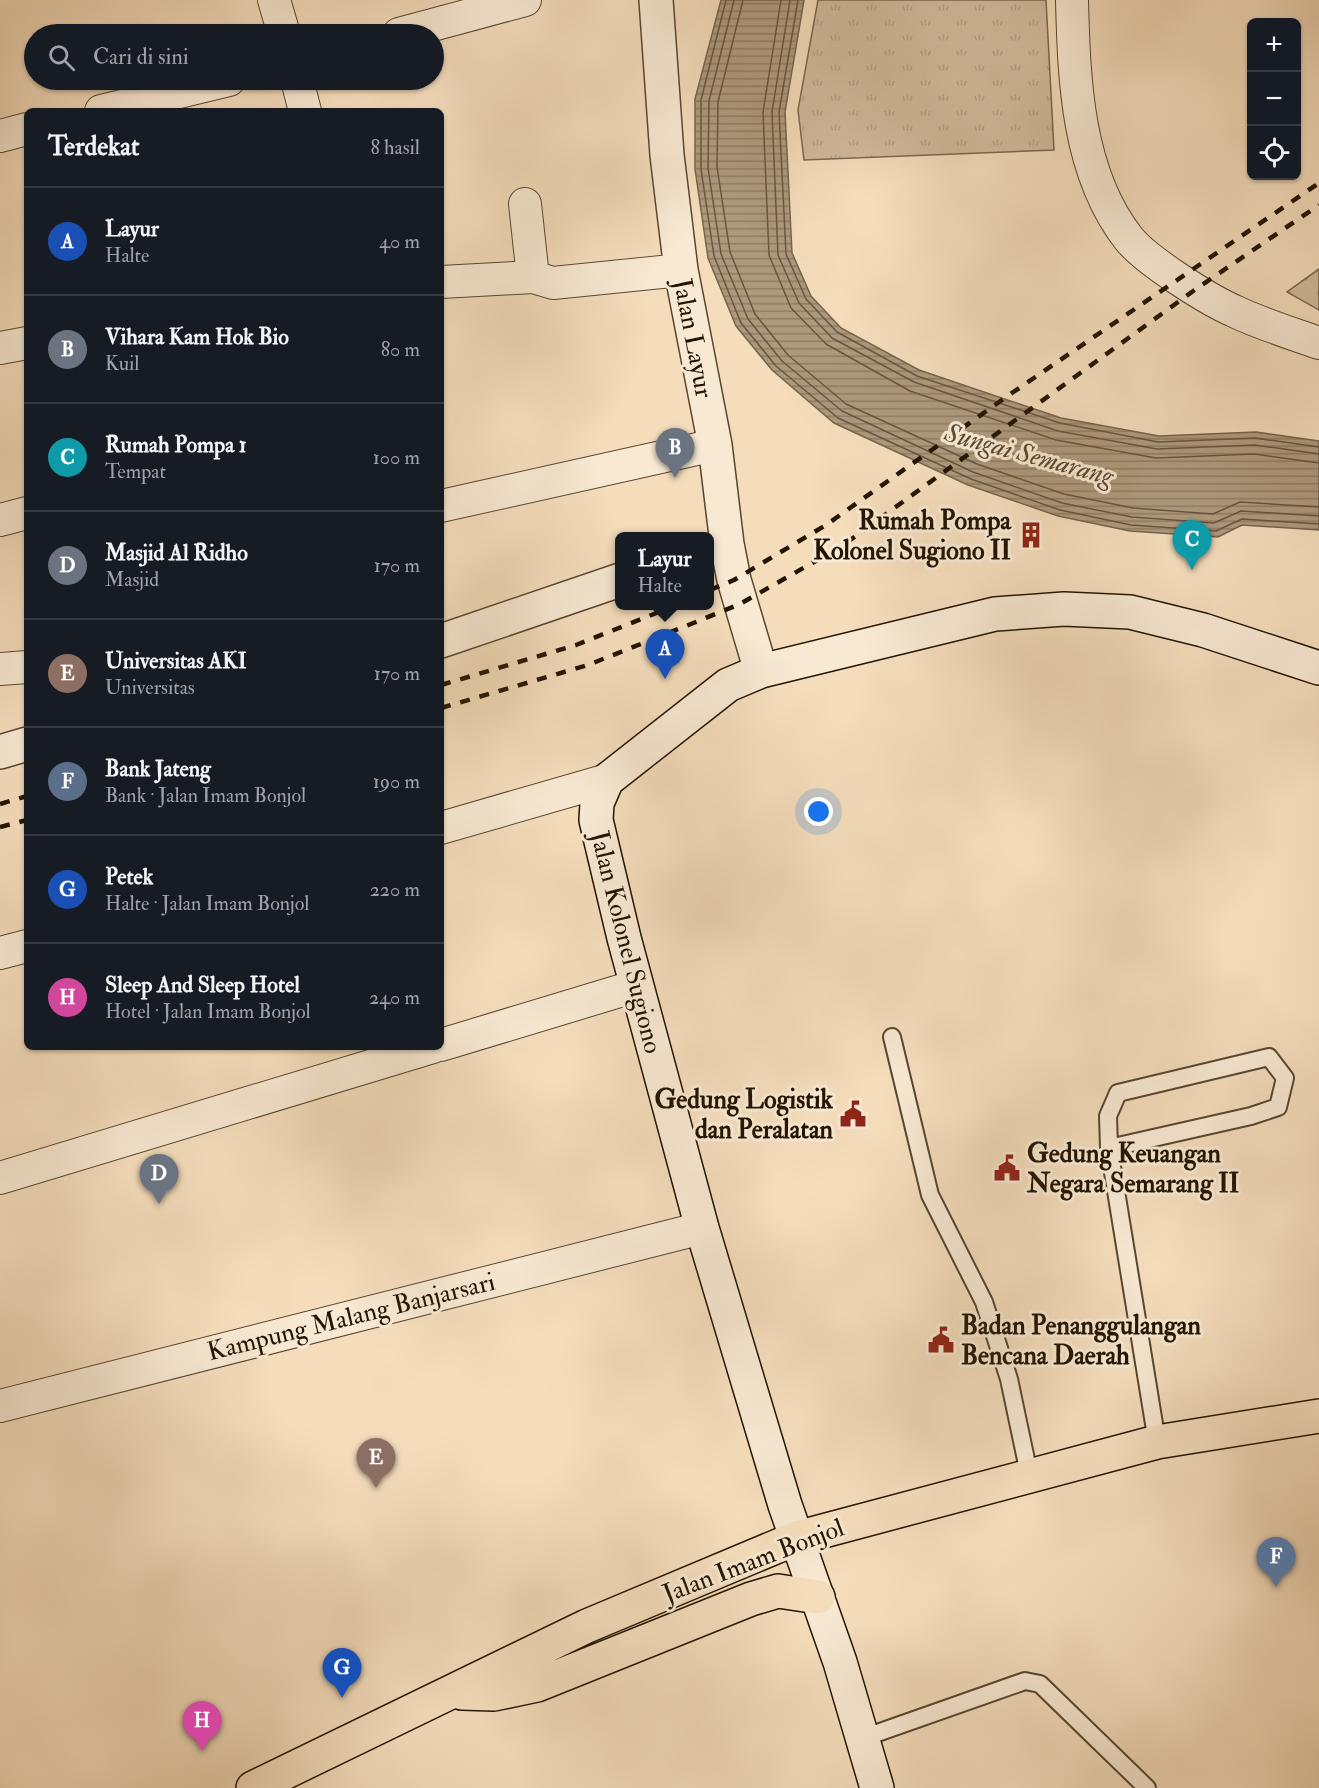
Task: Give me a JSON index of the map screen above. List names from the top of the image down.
{
  "streets": {
    "main road": ["Jalan Layur", "Jalan Kolonel Sugiono", "Jalan Imam Bonjol"],
    "street": ["Kampung Malang Banjarsari"]
  },
  "crossings": [
    ["Jalan Kolonel Sugiono", "Kampung Malang Banjarsari"],
    ["Jalan Kolonel Sugiono", "Jalan Imam Bonjol"]
  ],
  "water": ["Sungai Semarang"],
  "places": {
    "building": ["Rumah Pompa Kolonel Sugiono II"],
    "public building": ["Gedung Logistik dan Peralatan", "Gedung Keuangan Negara Semarang II", "Badan Penanggulangan Bencana Daerah"]
  },
  "page": {
    "map_buttons": ["+", "−"],
    "search": "Cari di sini",
    "heading": ["Terdekat", "8 hasil"],
    "list": [
      {
        "mark": "A",
        "name": "Layur",
        "note": "Halte",
        "value": "40 m"
      },
      {
        "mark": "B",
        "name": "Vihara Kam Hok Bio",
        "note": "Kuil",
        "value": "80 m"
      },
      {
        "mark": "C",
        "name": "Rumah Pompa 1",
        "note": "Tempat",
        "value": "100 m"
      },
      {
        "mark": "D",
        "name": "Masjid Al Ridho",
        "note": "Masjid",
        "value": "170 m"
      },
      {
        "mark": "E",
        "name": "Universitas AKI",
        "note": "Universitas",
        "value": "170 m"
      },
      {
        "mark": "F",
        "name": "Bank Jateng",
        "note": "Bank · Jalan Imam Bonjol",
        "value": "190 m"
      },
      {
        "mark": "G",
        "name": "Petek",
        "note": "Halte · Jalan Imam Bonjol",
        "value": "220 m"
      },
      {
        "mark": "H",
        "name": "Sleep And Sleep Hotel",
        "note": "Hotel · Jalan Imam Bonjol",
        "value": "240 m"
      }
    ],
    "pins": [
      "B",
      "C",
      "A",
      "D",
      "E",
      "F",
      "G",
      "H"
    ],
    "popup": ["Layur", "Halte"]
  }
}
